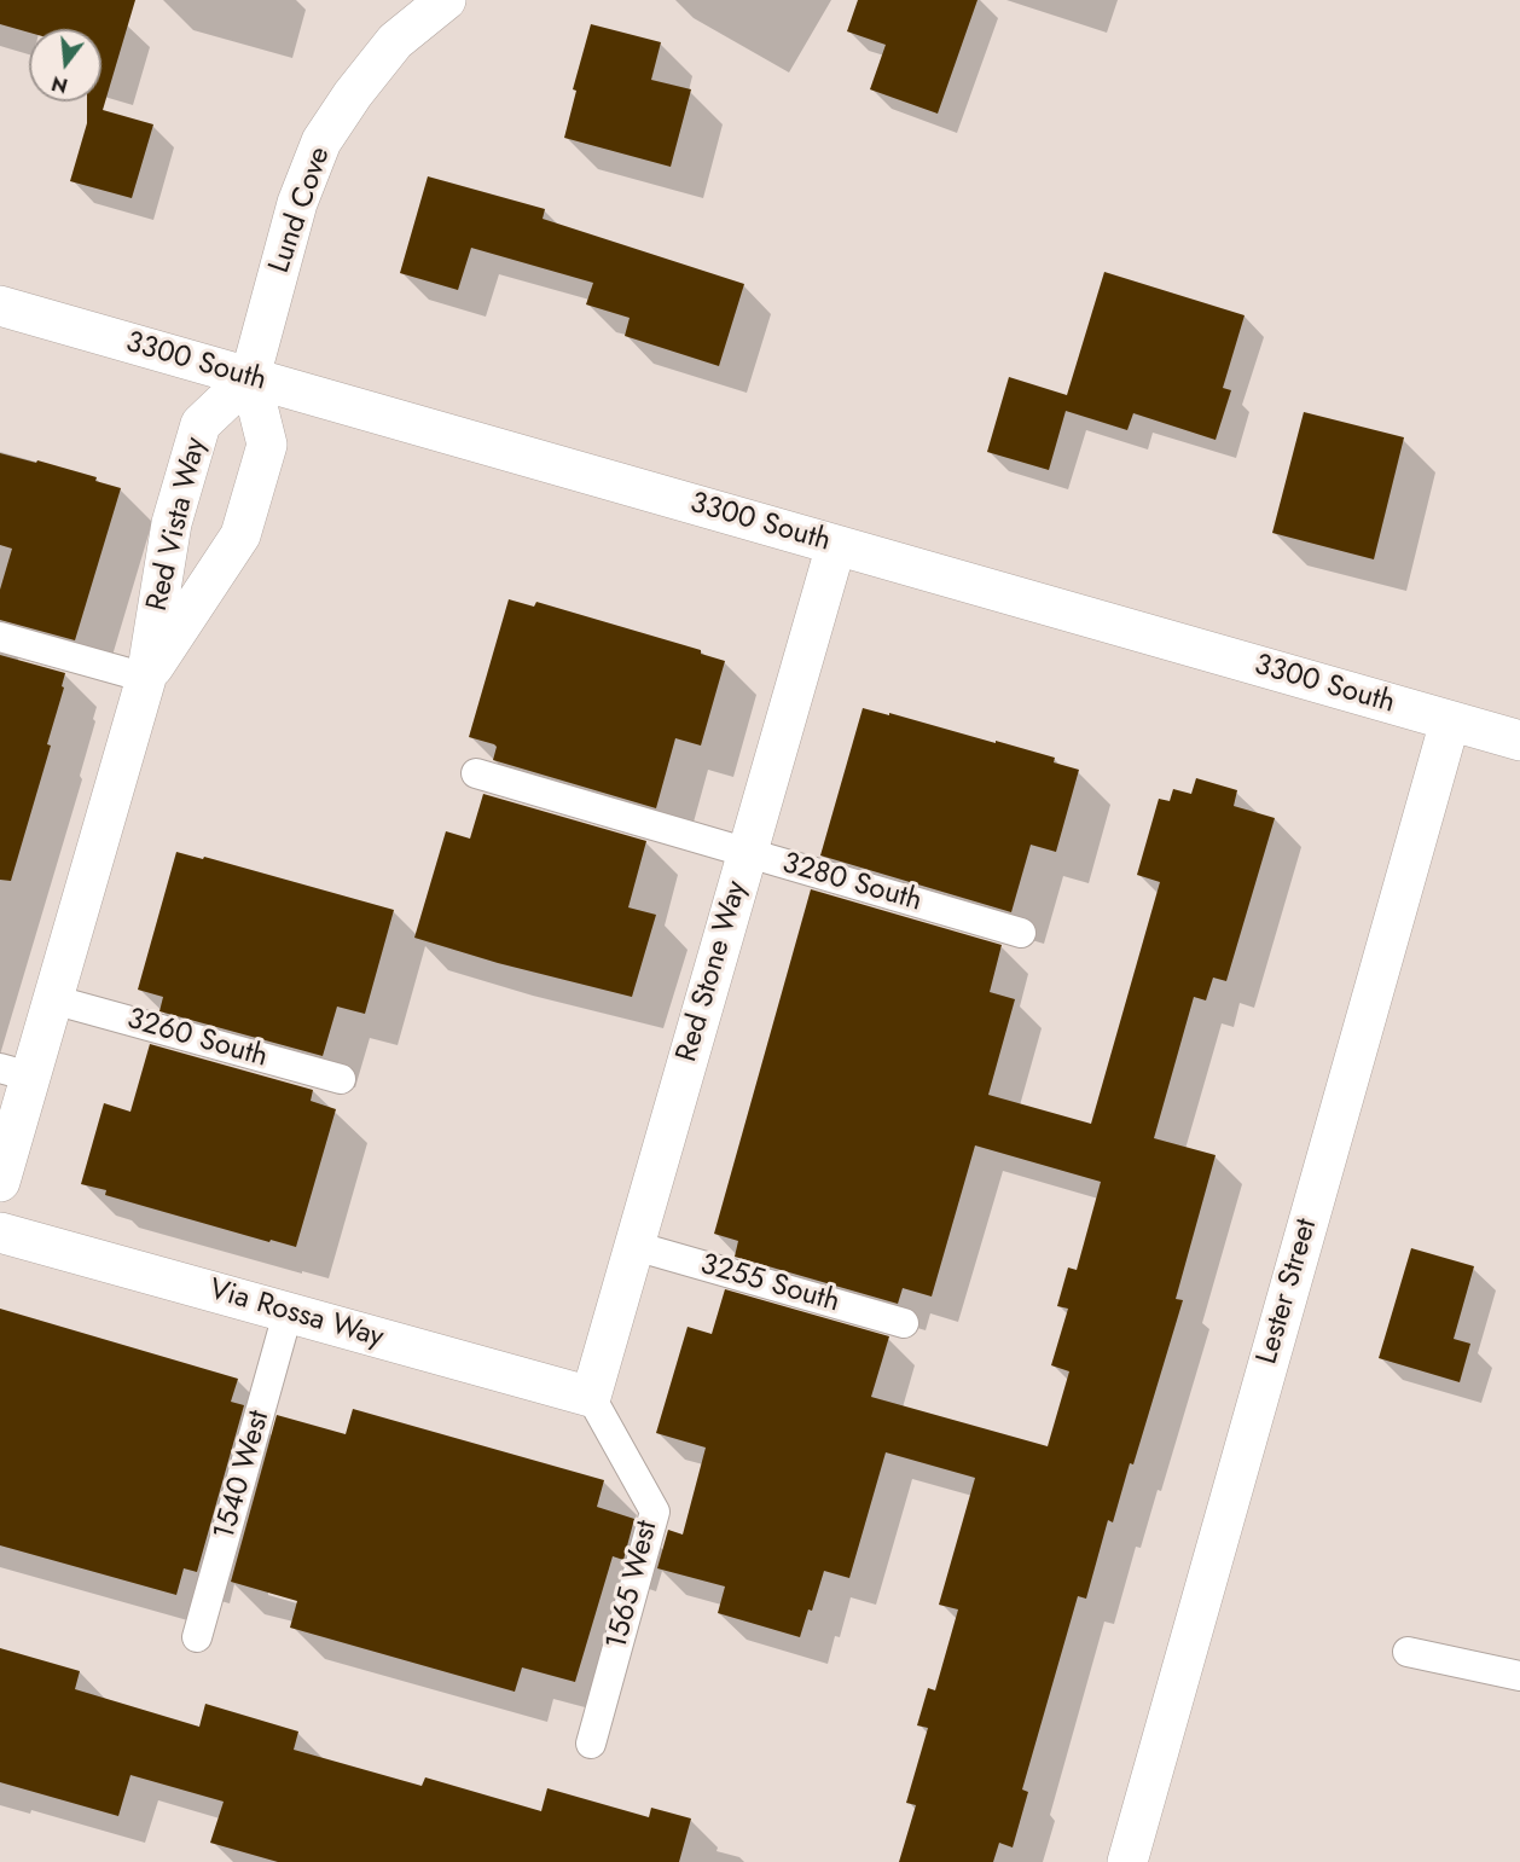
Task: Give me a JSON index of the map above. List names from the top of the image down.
{
  "streets": {
    "street": [
      "Lund Cove",
      "3300 South",
      "Red Vista Way",
      "Red Stone Way",
      "Lester Street",
      "Via Rossa Way"
    ],
    "lane": [
      "3280 South",
      "3260 South",
      "3255 South",
      "1540 West",
      "1565 West"
    ]
  },
  "crossings": [
    ["Lund Cove", "3300 South"],
    ["Lund Cove", "Red Vista Way"],
    ["3300 South", "Red Vista Way"],
    ["3300 South", "Red Stone Way"],
    ["3300 South", "Lester Street"],
    ["Red Vista Way", "3260 South"],
    ["3280 South", "Red Stone Way"],
    ["Red Stone Way", "3255 South"],
    ["Red Stone Way", "Via Rossa Way"],
    ["Red Stone Way", "1565 West"],
    ["Via Rossa Way", "1540 West"],
    ["Via Rossa Way", "1565 West"]
  ],
  "north": "bottom"
}
